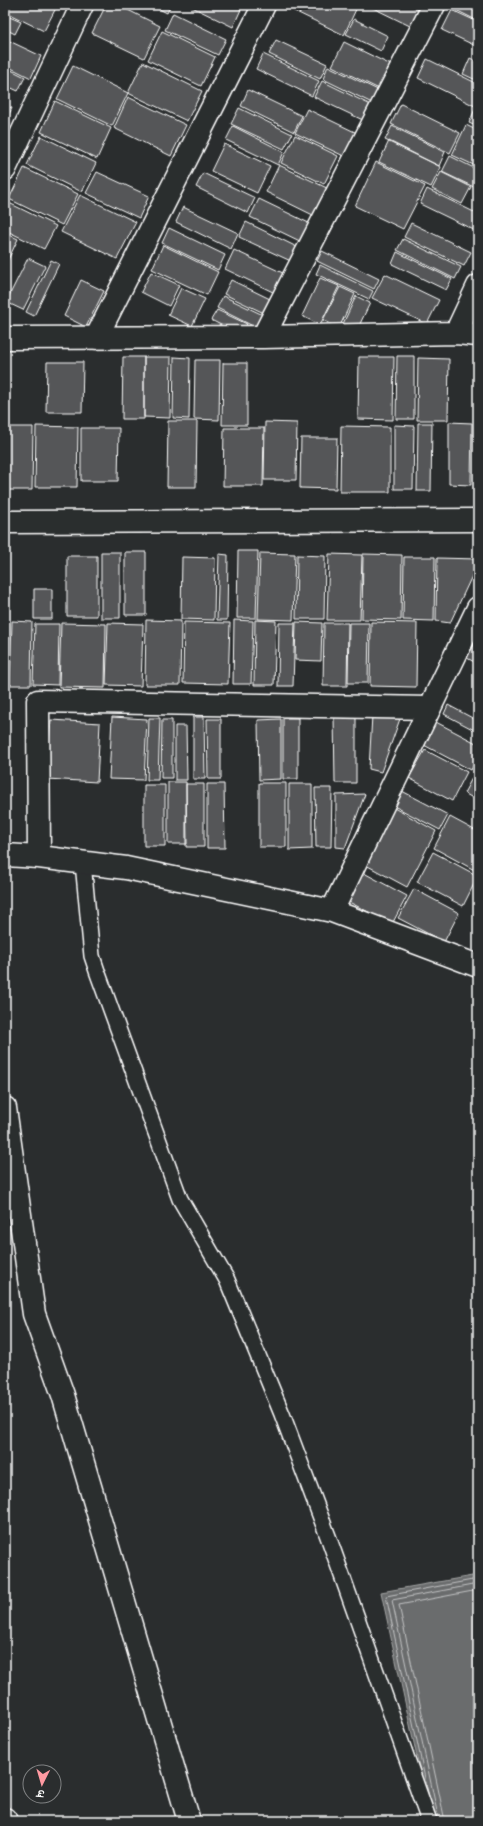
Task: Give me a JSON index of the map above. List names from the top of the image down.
{
  "north": "bottom"
}
